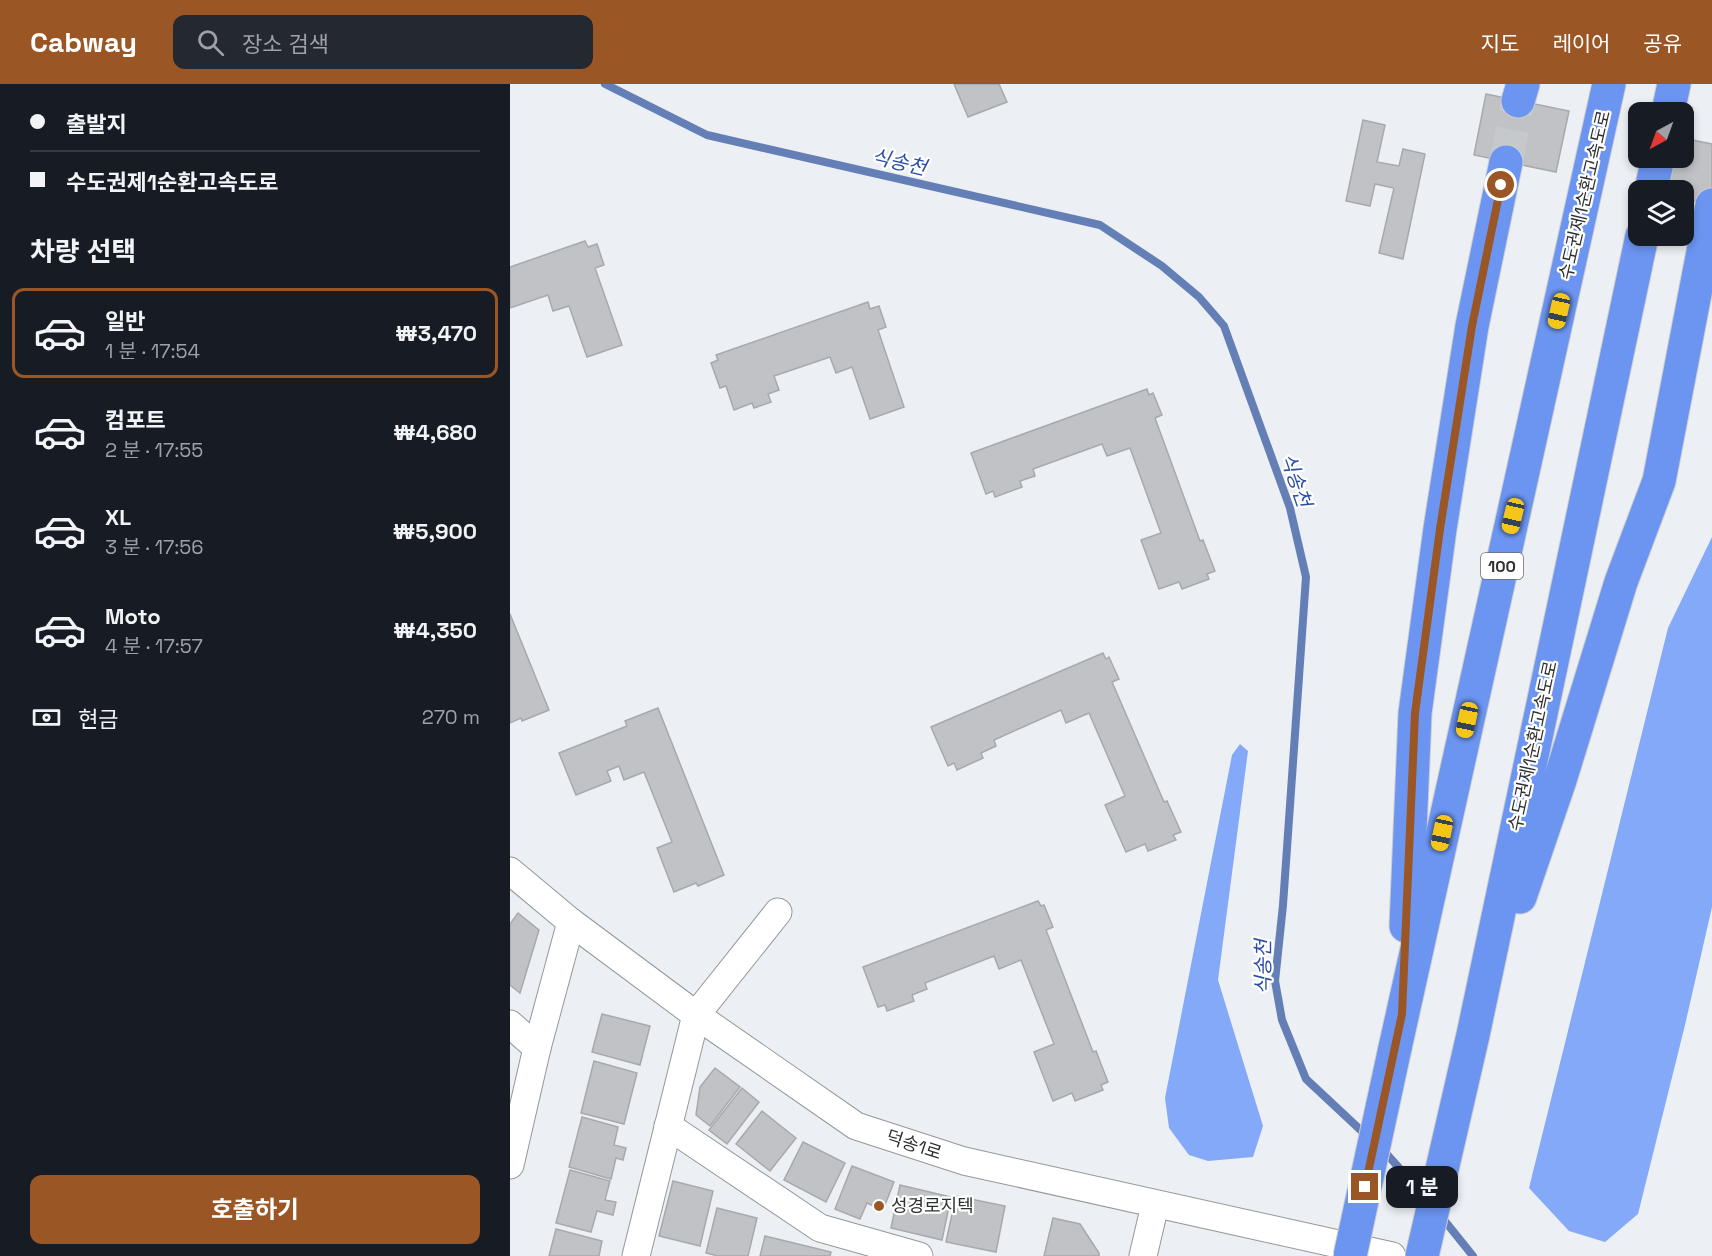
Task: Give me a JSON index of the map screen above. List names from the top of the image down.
{
  "streets": {
    "highway": ["수도권제1순환고속도로", "100"],
    "street": ["덕송1로"]
  },
  "water": ["식송천"],
  "places": ["성경로지텍"],
  "north": "bottom left",
  "page": {
    "header": "Cabway",
    "search": "장소 검색",
    "nav": ["지도", "레이어", "공유"],
    "banner": ["출발지", "수도권제1순환고속도로"],
    "heading": "차량 선택",
    "list": [
      {
        "name": "일반",
        "note": "1 분 · 17:54",
        "value": "₩3,470"
      },
      {
        "name": "컴포트",
        "note": "2 분 · 17:55",
        "value": "₩4,680"
      },
      {
        "name": "XL",
        "note": "3 분 · 17:56",
        "value": "₩5,900"
      },
      {
        "name": "Moto",
        "note": "4 분 · 17:57",
        "value": "₩4,350"
      }
    ],
    "pay": ["현금", "270 m"],
    "buttons": "호출하기",
    "bubble": "1 분"
  }
}
